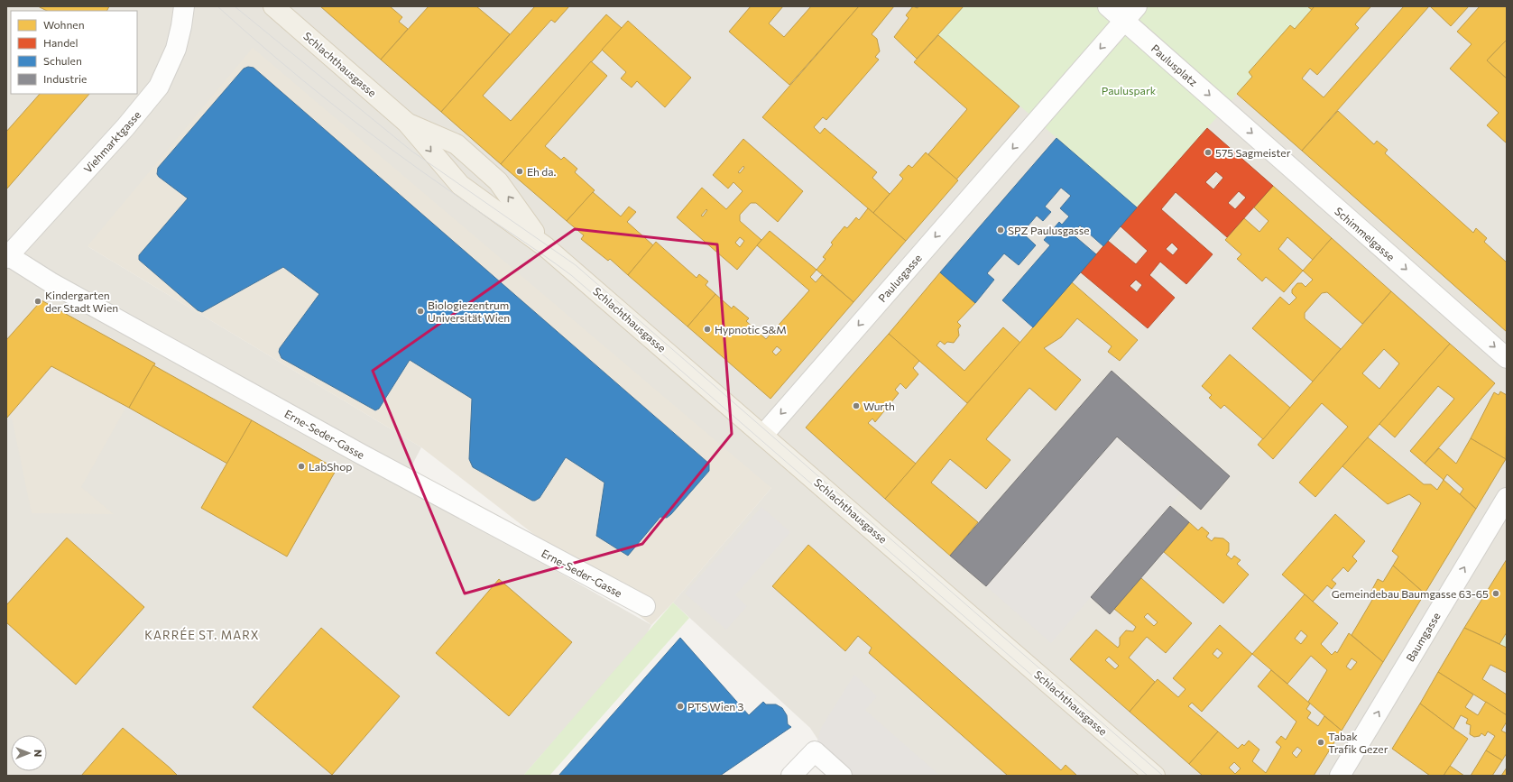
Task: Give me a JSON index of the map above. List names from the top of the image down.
{
  "streets": {
    "main road": ["Schlachthausgasse"],
    "street": [
      "Paulusplatz",
      "Viehmarktgasse",
      "Schimmelgasse",
      "Paulusgasse",
      "Erne-Seder-Gasse",
      "Baumgasse"
    ]
  },
  "crossings": [
    ["Schlachthausgasse", "Paulusgasse"],
    ["Paulusplatz", "Schimmelgasse"],
    ["Paulusplatz", "Paulusgasse"],
    ["Viehmarktgasse", "Erne-Seder-Gasse"]
  ],
  "one_way": [
    "Paulusplatz",
    "Schimmelgasse",
    "Paulusgasse",
    "Baumgasse"
  ],
  "districts": ["KARRÉE ST. MARX"],
  "parks": ["Pauluspark"],
  "places": [
    "575 Sagmeister",
    "Eh da.",
    "SPZ Paulusgasse",
    "Kindergarten der Stadt Wien",
    "Biologiezentrum Universität Wien",
    "Hypnotic S&M",
    "Wurth",
    "LabShop",
    "Gemeindebau Baumgasse 63-65",
    "PTS Wien 3",
    "Tabak Trafik Gezer"
  ],
  "legend": [
    "Wohnen",
    "Handel",
    "Schulen",
    "Industrie"
  ],
  "north": "right"
}
